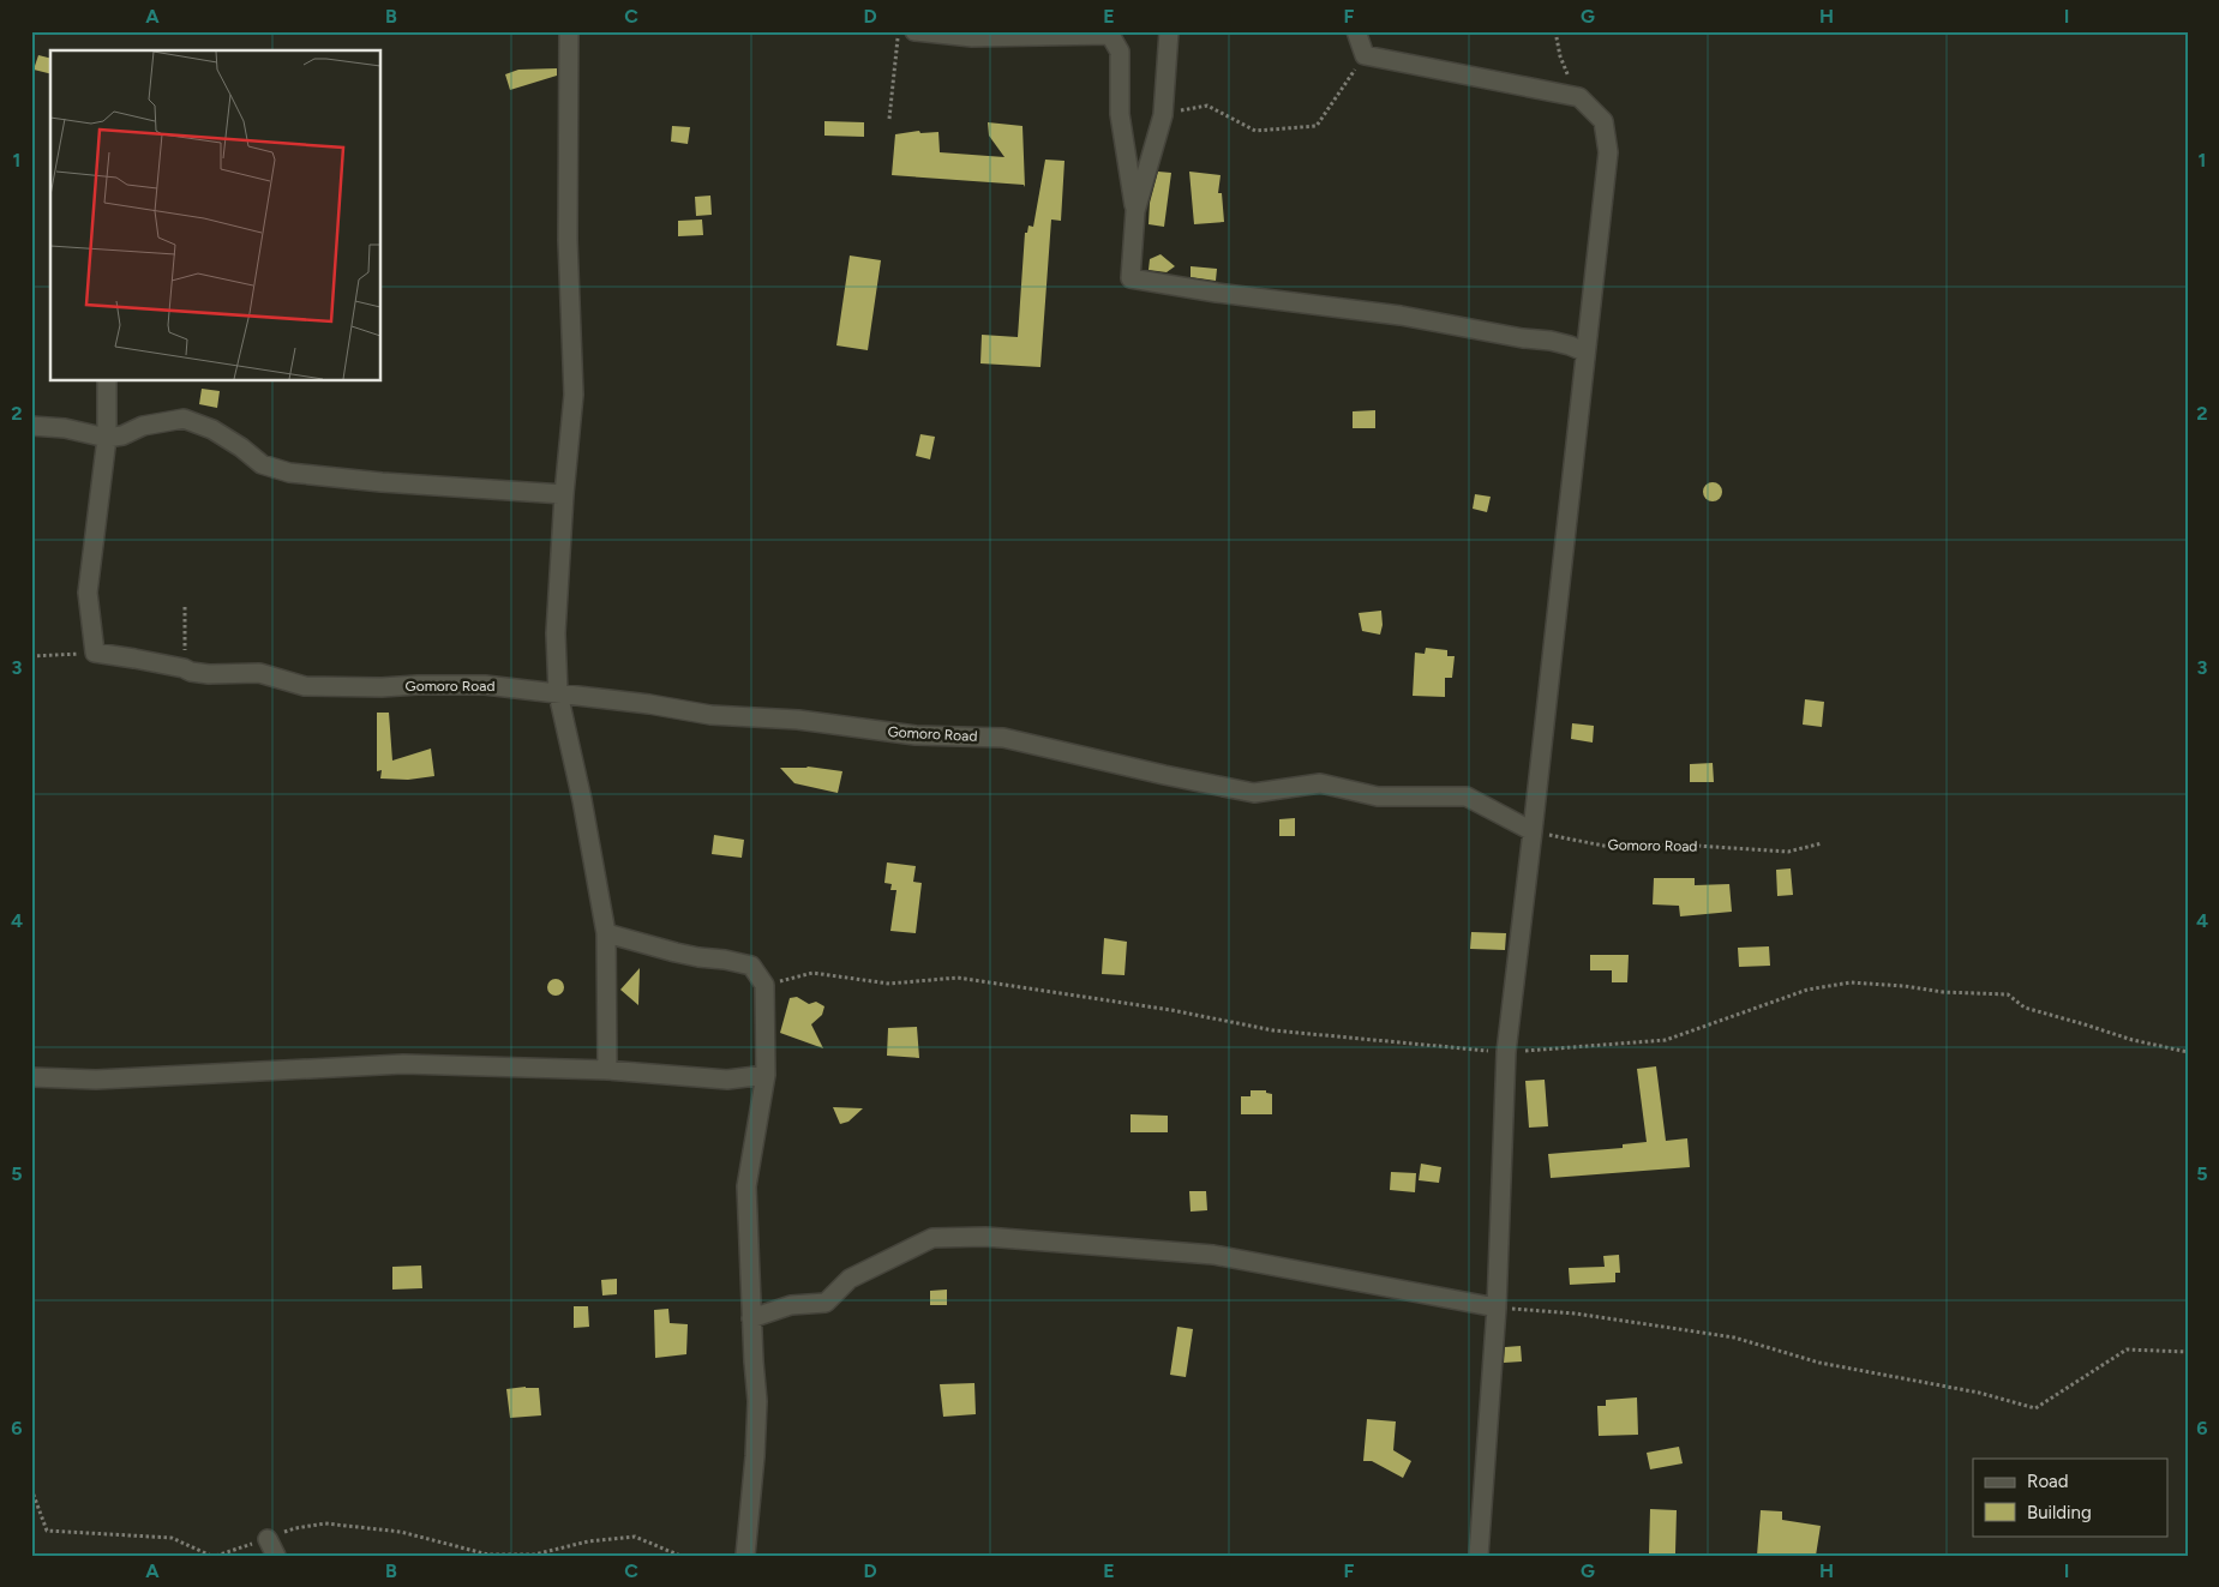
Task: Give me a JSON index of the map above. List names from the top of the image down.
{
  "streets": {
    "street": ["Gomoro Road"]
  },
  "legend": ["Road", "Building"],
  "grid": {
    "columns": [
      "A",
      "B",
      "C",
      "D",
      "E",
      "F",
      "G",
      "H",
      "I"
    ],
    "rows": [
      "1",
      "2",
      "3",
      "4",
      "5",
      "6"
    ]
  }
}
